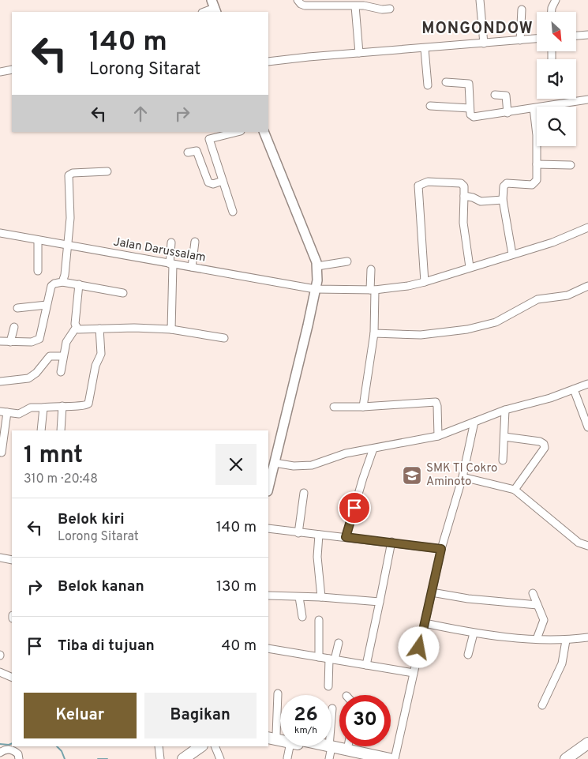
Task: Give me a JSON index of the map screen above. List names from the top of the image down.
{
  "streets": {
    "street": ["Jalan Darussalam"]
  },
  "districts": ["MONGONDOW"],
  "places": {
    "school or university": ["SMK TI Cokro Aminoto"]
  },
  "north": "bottom right",
  "page": {
    "turn": ["140 m", "Lorong Sitarat"],
    "heading": ["1 mnt", "310 m · 20:48"],
    "list": [
      {
        "name": "Belok kiri",
        "note": "Lorong Sitarat",
        "value": "140 m"
      },
      {
        "name": "Belok kanan",
        "value": "130 m"
      },
      {
        "name": "Tiba di tujuan",
        "value": "40 m"
      }
    ],
    "buttons": ["Keluar", "Bagikan"],
    "speed": "26 km/h",
    "limit": "30"
  }
}
